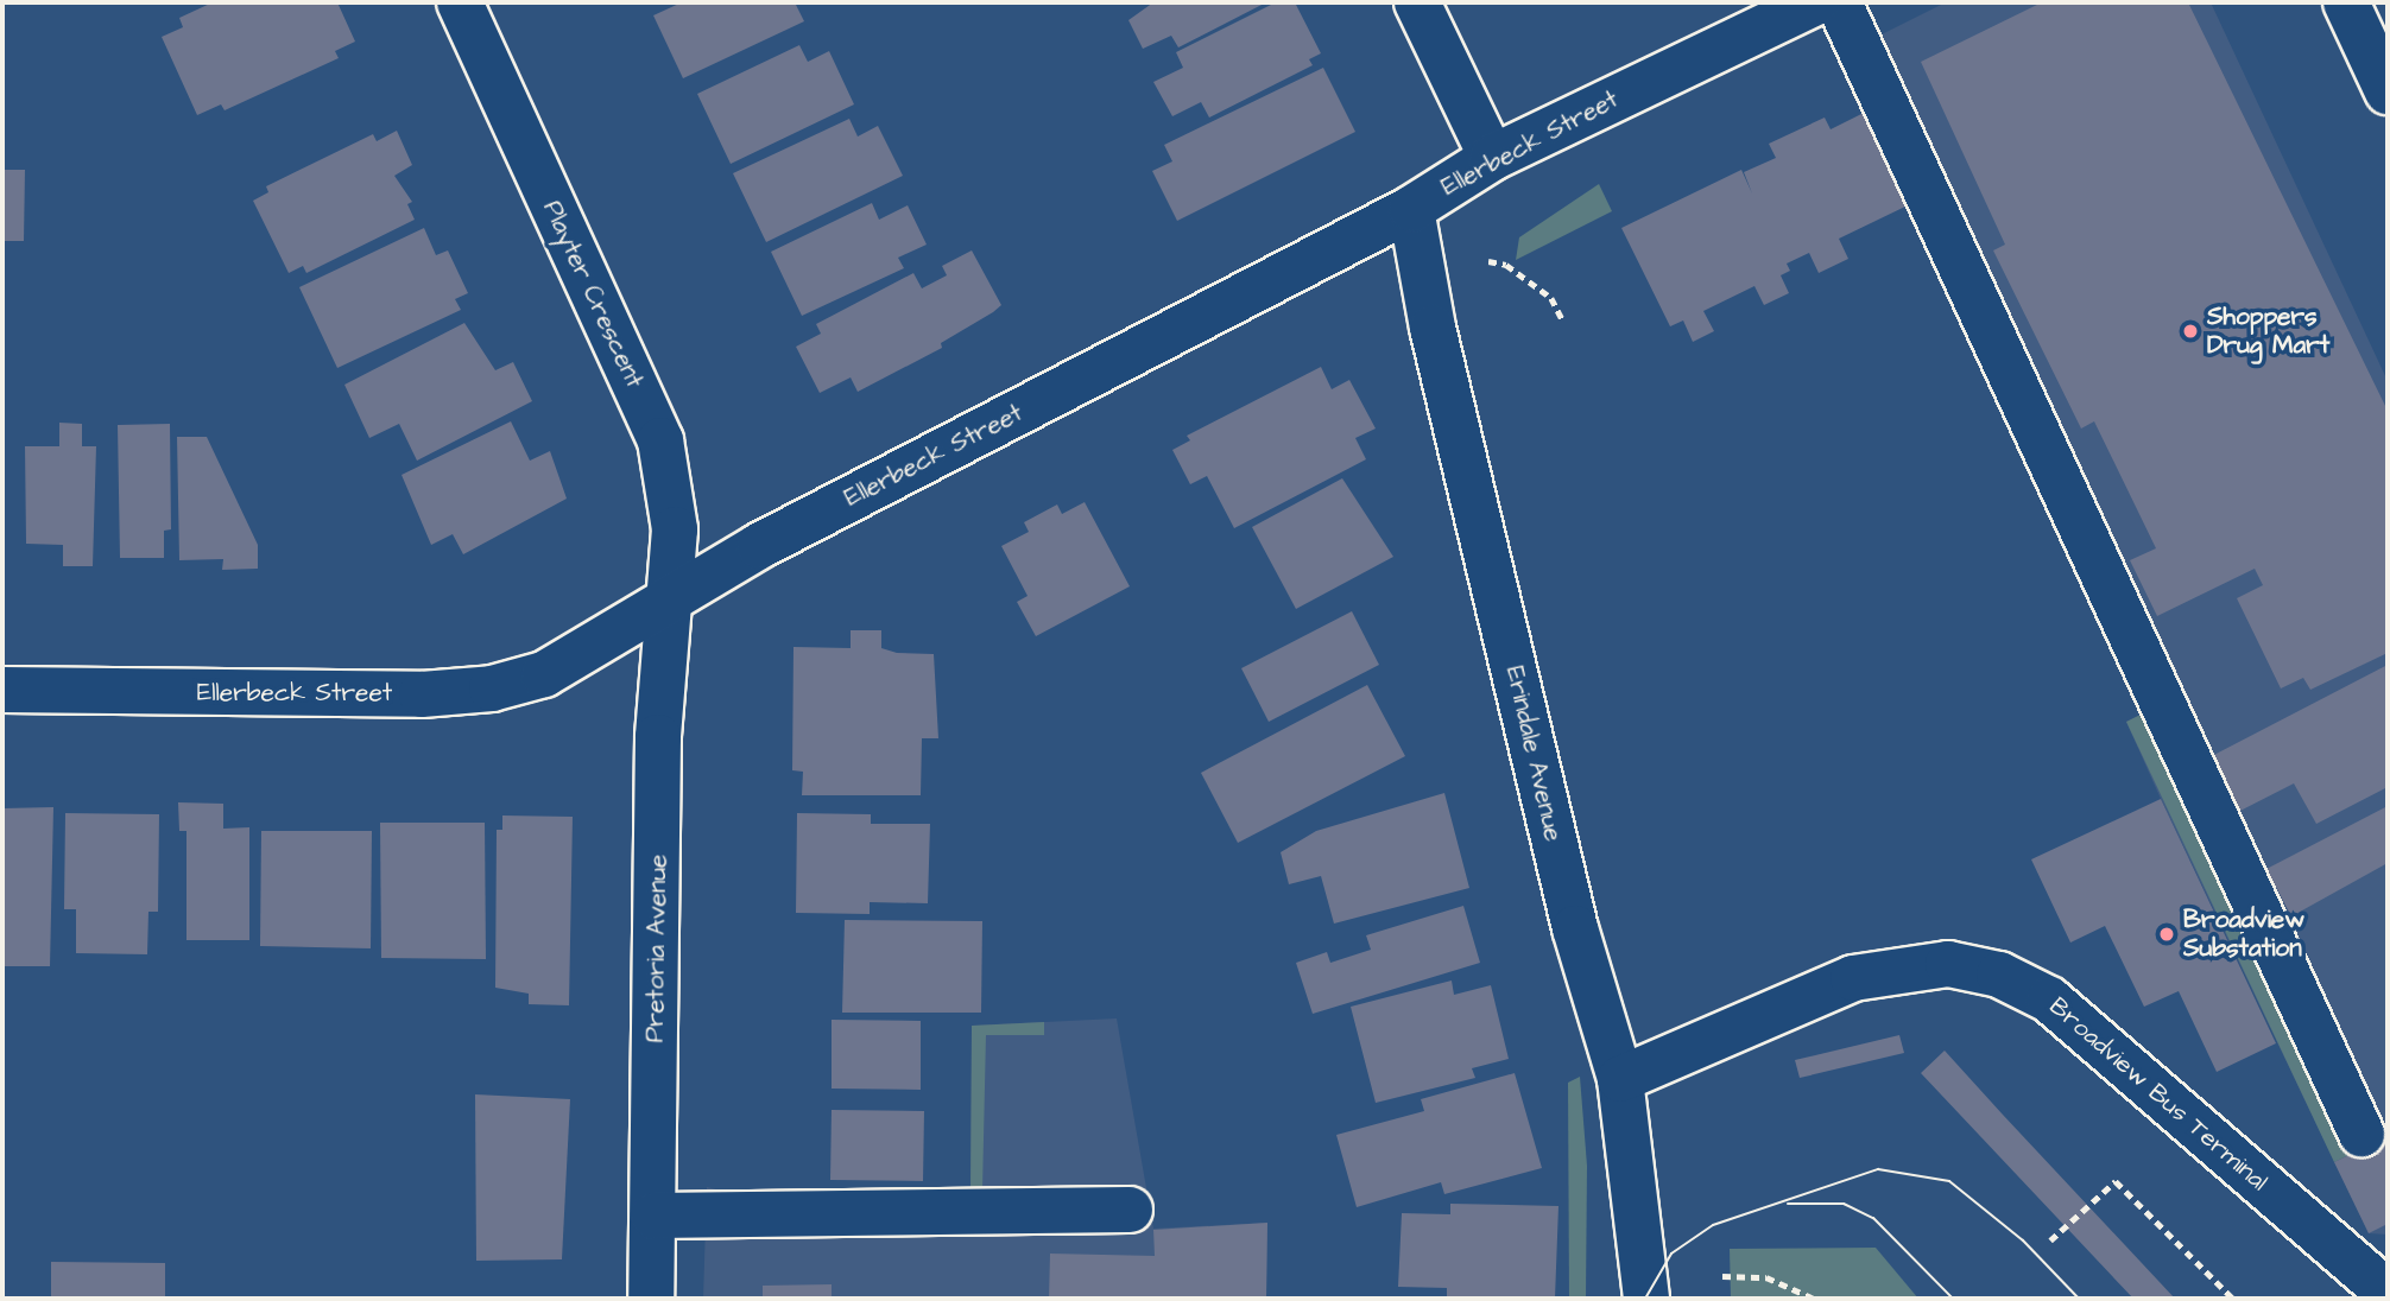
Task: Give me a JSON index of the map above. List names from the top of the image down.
{
  "streets": {
    "street": [
      "Ellerbeck Street",
      "Playter Crescent",
      "Erindale Avenue",
      "Pretoria Avenue",
      "Broadview Bus Terminal"
    ]
  },
  "crossings": [
    ["Ellerbeck Street", "Playter Crescent"],
    ["Ellerbeck Street", "Erindale Avenue"],
    ["Ellerbeck Street", "Pretoria Avenue"],
    ["Playter Crescent", "Pretoria Avenue"],
    ["Erindale Avenue", "Broadview Bus Terminal"]
  ],
  "places": ["Shoppers Drug Mart", "Broadview Substation"]
}
